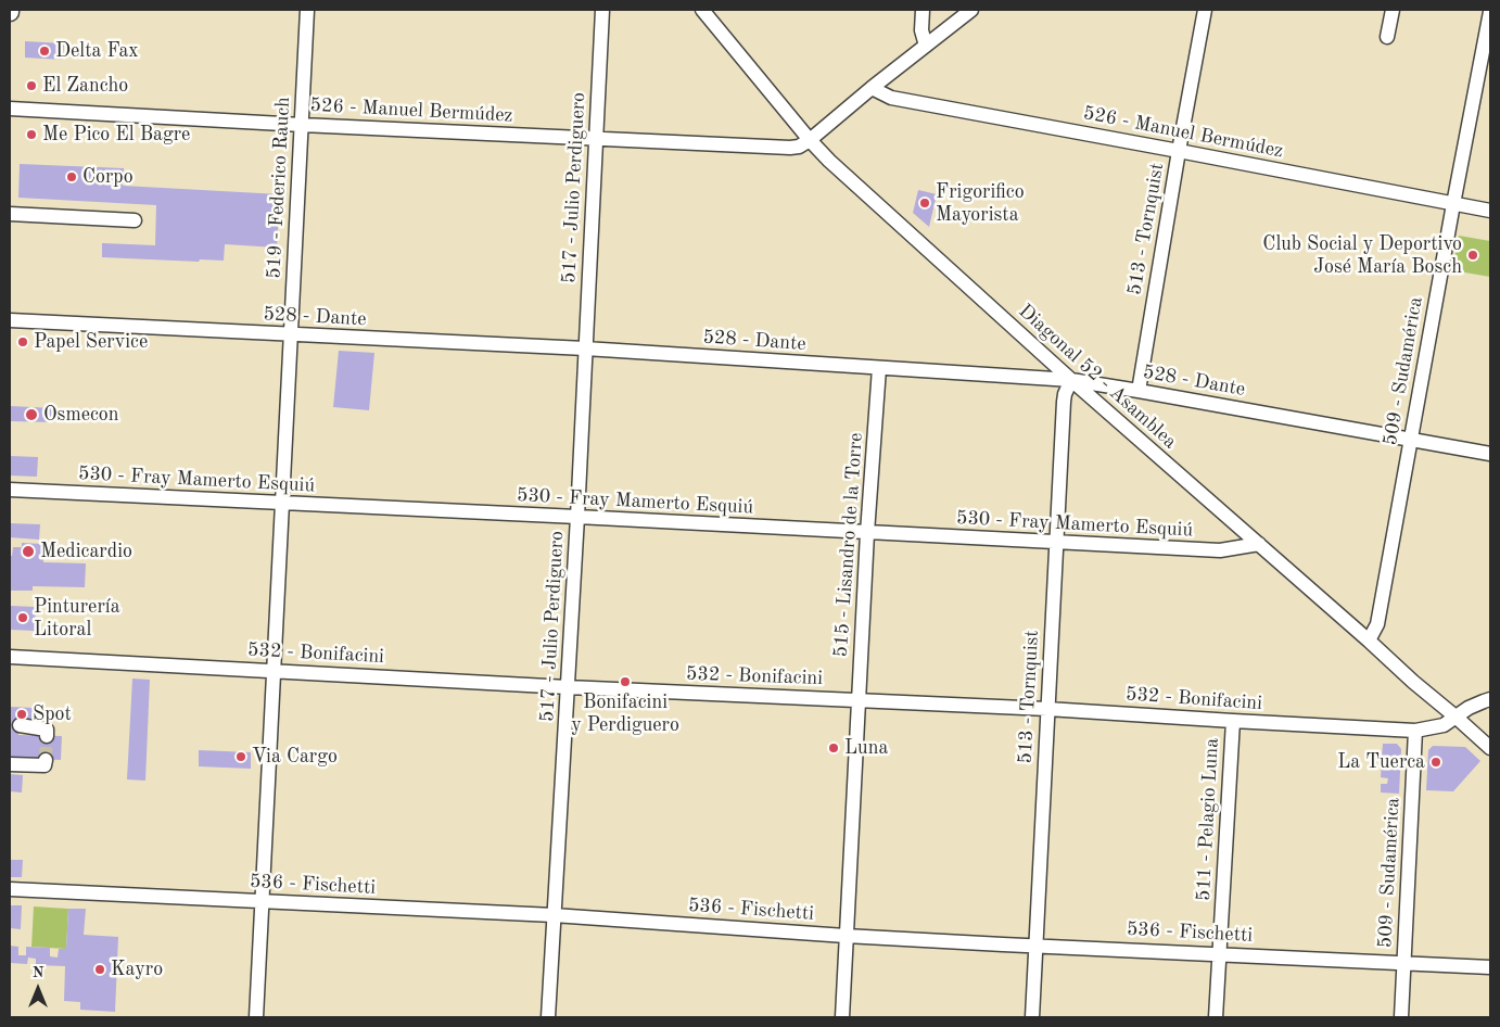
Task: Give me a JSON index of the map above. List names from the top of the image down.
{
  "streets": {
    "street": [
      "526 - Manuel Bermúdez",
      "519 - Federico Rauch",
      "517 - Julio Perdiguero",
      "513 - Tornquist",
      "528 - Dante",
      "509 - Sudamérica",
      "Diagonal 52 - Asamblea",
      "530 - Fray Mamerto Esquiú",
      "515 - Lisandro de la Torre",
      "532 - Bonifacini",
      "511 - Pelagio Luna",
      "536 - Fischetti"
    ]
  },
  "crossings": [
    ["526 - Manuel Bermúdez", "519 - Federico Rauch"],
    ["526 - Manuel Bermúdez", "517 - Julio Perdiguero"],
    ["526 - Manuel Bermúdez", "513 - Tornquist"],
    ["526 - Manuel Bermúdez", "509 - Sudamérica"],
    ["526 - Manuel Bermúdez", "Diagonal 52 - Asamblea"],
    ["519 - Federico Rauch", "528 - Dante"],
    ["519 - Federico Rauch", "530 - Fray Mamerto Esquiú"],
    ["519 - Federico Rauch", "532 - Bonifacini"],
    ["519 - Federico Rauch", "536 - Fischetti"],
    ["517 - Julio Perdiguero", "528 - Dante"],
    ["517 - Julio Perdiguero", "530 - Fray Mamerto Esquiú"],
    ["517 - Julio Perdiguero", "532 - Bonifacini"],
    ["517 - Julio Perdiguero", "536 - Fischetti"],
    ["513 - Tornquist", "528 - Dante"],
    ["513 - Tornquist", "Diagonal 52 - Asamblea"],
    ["513 - Tornquist", "530 - Fray Mamerto Esquiú"],
    ["513 - Tornquist", "532 - Bonifacini"],
    ["513 - Tornquist", "536 - Fischetti"],
    ["528 - Dante", "509 - Sudamérica"],
    ["528 - Dante", "Diagonal 52 - Asamblea"],
    ["528 - Dante", "515 - Lisandro de la Torre"],
    ["509 - Sudamérica", "Diagonal 52 - Asamblea"],
    ["509 - Sudamérica", "532 - Bonifacini"],
    ["509 - Sudamérica", "536 - Fischetti"],
    ["Diagonal 52 - Asamblea", "530 - Fray Mamerto Esquiú"],
    ["Diagonal 52 - Asamblea", "532 - Bonifacini"],
    ["530 - Fray Mamerto Esquiú", "515 - Lisandro de la Torre"],
    ["515 - Lisandro de la Torre", "532 - Bonifacini"],
    ["515 - Lisandro de la Torre", "536 - Fischetti"],
    ["532 - Bonifacini", "511 - Pelagio Luna"],
    ["511 - Pelagio Luna", "536 - Fischetti"]
  ],
  "places": [
    "Delta Fax",
    "El Zancho",
    "Me Pico El Bagre",
    "Corpo",
    "Frigorifico Mayorista",
    "Club Social y Deportivo José María Bosch",
    "Papel Service",
    "Osmecon",
    "Medicardio",
    "Pinturería Litoral",
    "Bonifacini y Perdiguero",
    "Spot",
    "Luna",
    "Via Cargo",
    "La Tuerca",
    "Kayro"
  ],
  "north": "top"
}
